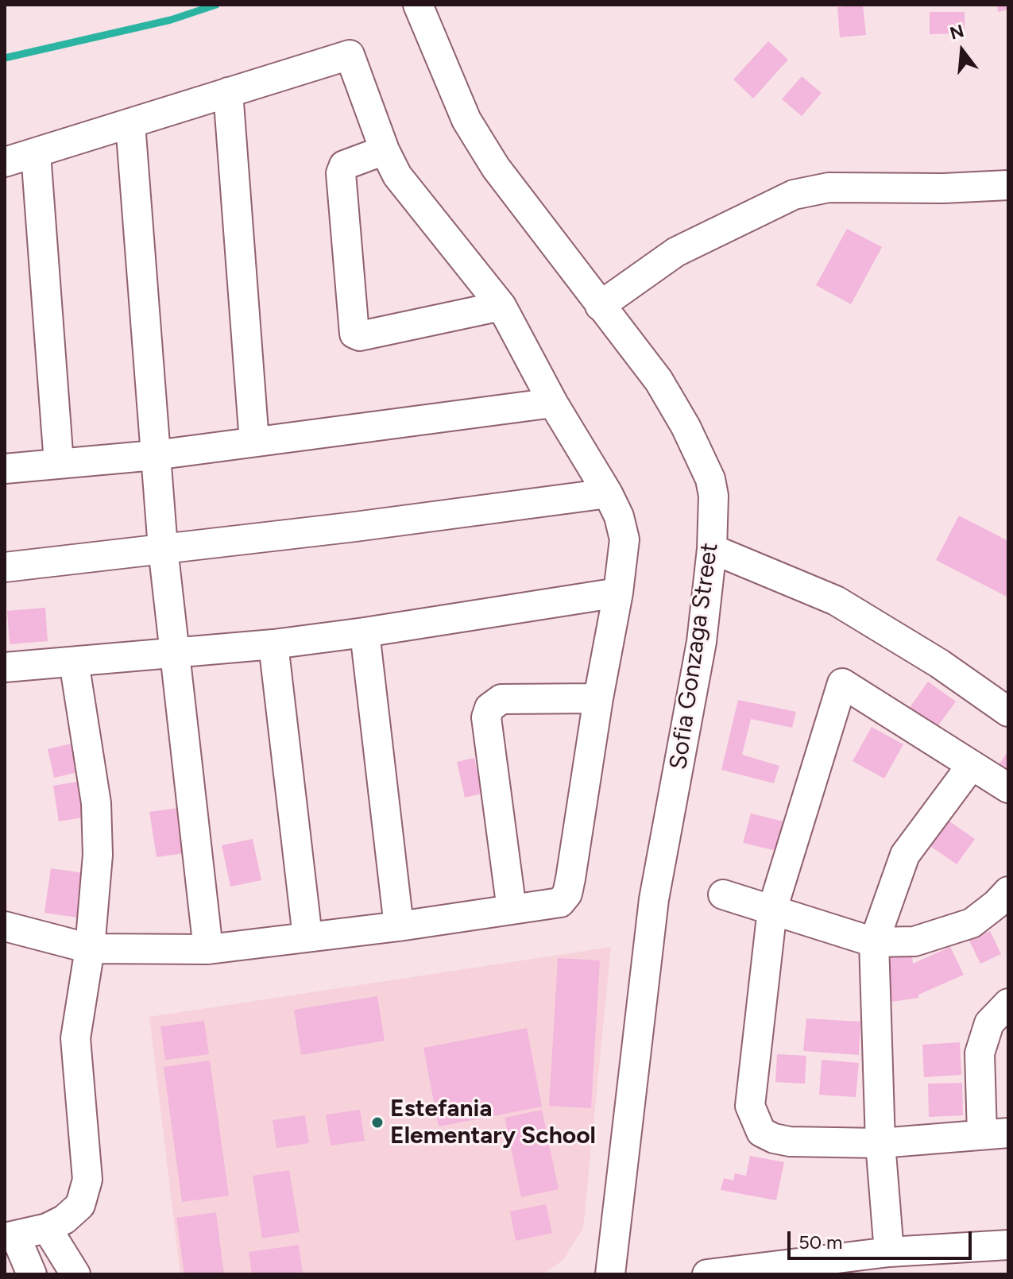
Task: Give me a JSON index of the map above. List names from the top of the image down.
{
  "streets": {
    "street": ["Sofia Gonzaga Street"]
  },
  "places": ["Estefania Elementary School"],
  "scale_bar": "50 m",
  "north": "top"
}
